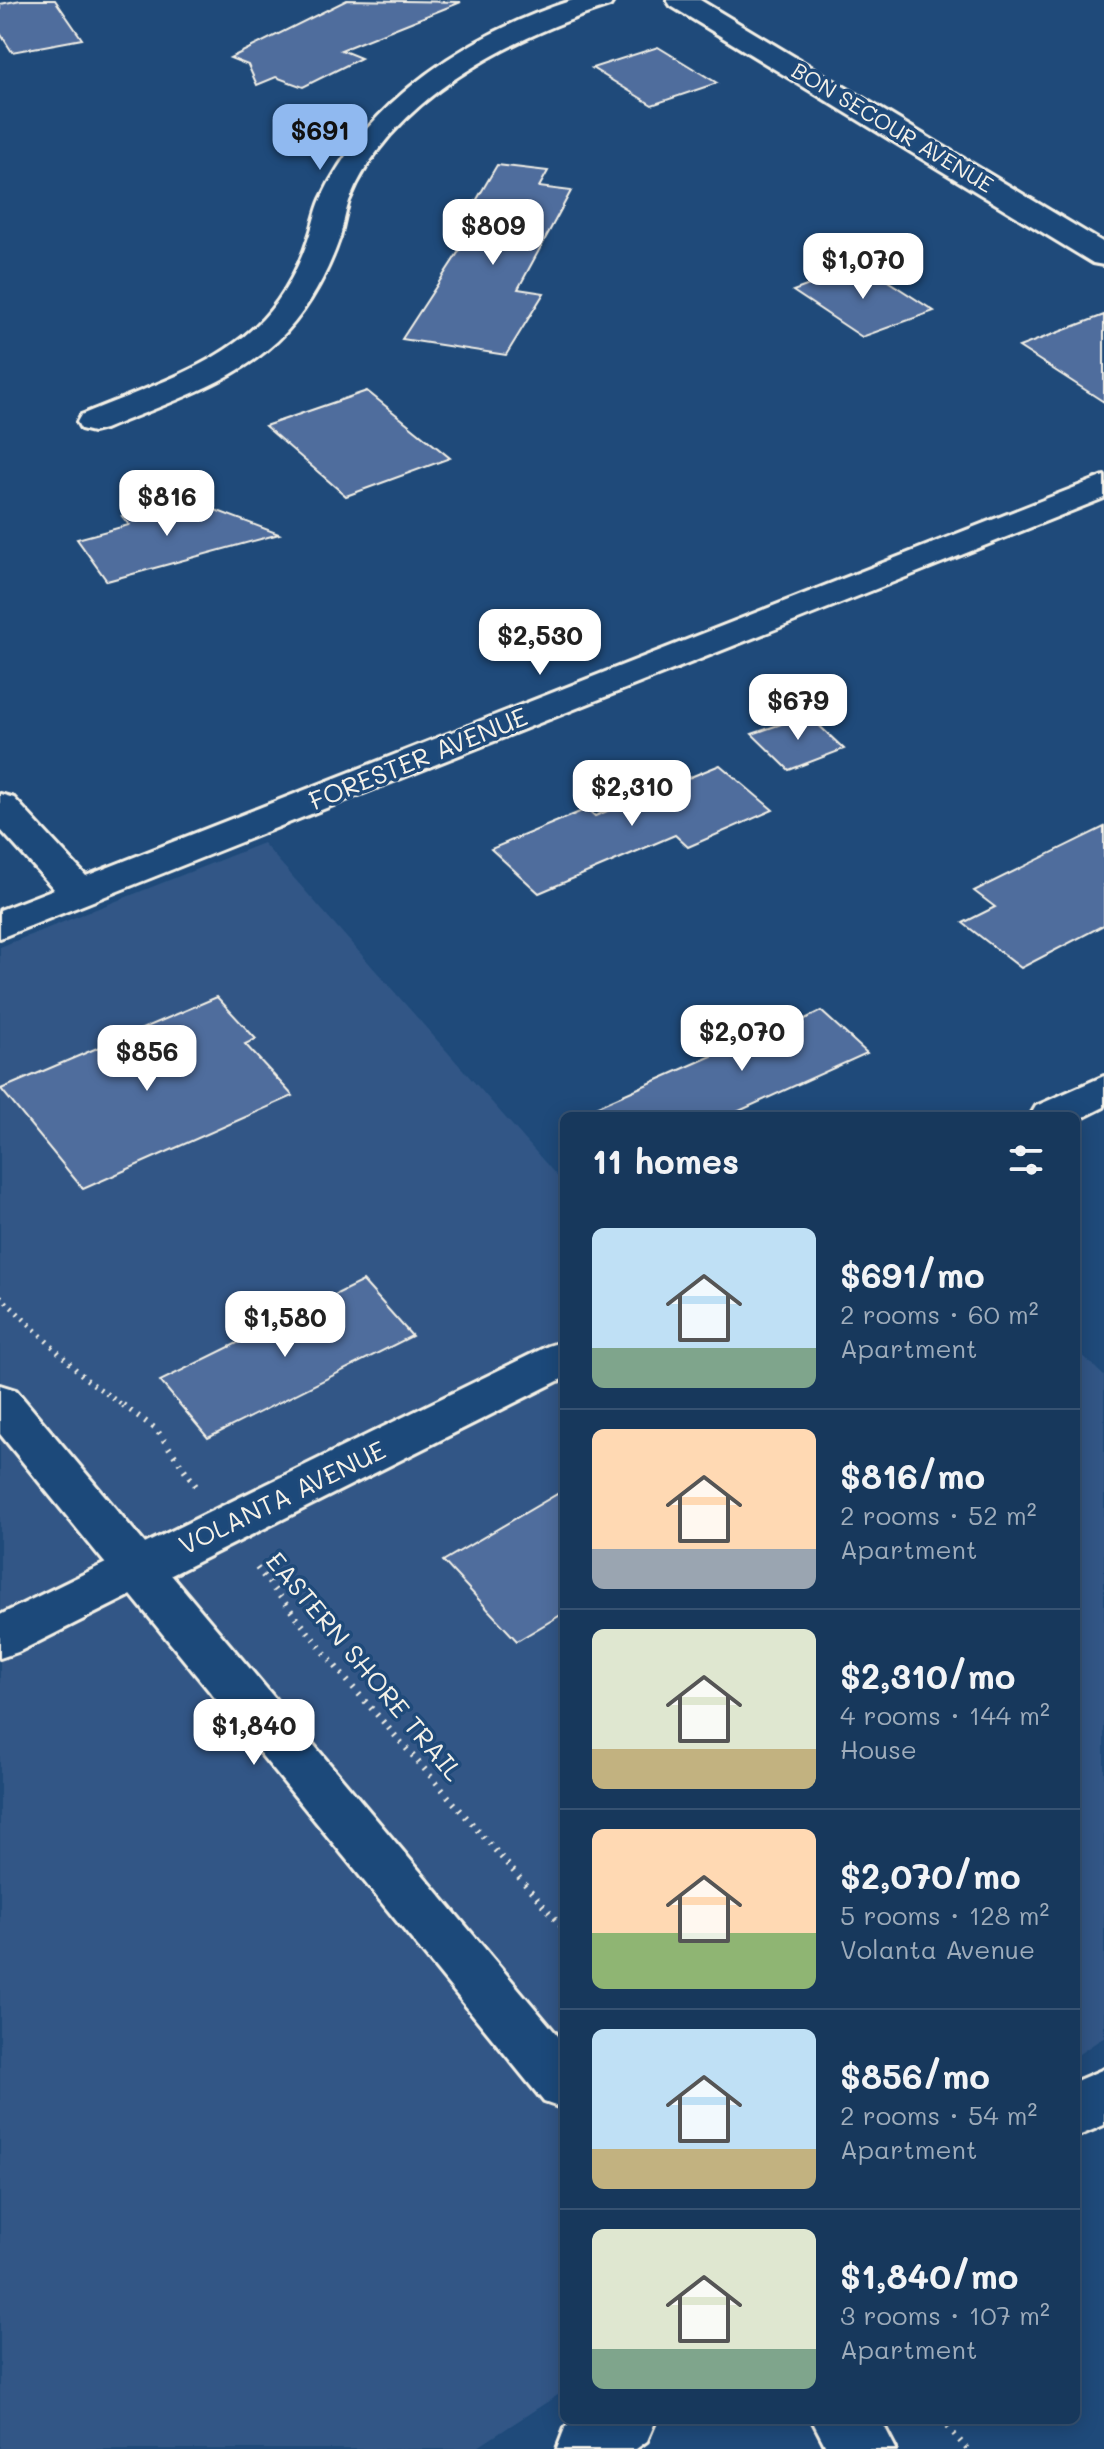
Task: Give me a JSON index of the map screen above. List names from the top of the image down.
{
  "streets": {
    "street": ["BON SECOUR AVENUE", "FORESTER AVENUE", "VOLANTA AVENUE"],
    "path": ["EASTERN SHORE TRAIL"]
  },
  "crossings": [
    ["VOLANTA AVENUE", "EASTERN SHORE TRAIL"]
  ],
  "page": {
    "price": [
      "$691",
      "$809",
      "$1,070",
      "$816",
      "$2,530",
      "$679",
      "$2,310",
      "$2,070",
      "$856",
      "$1,580",
      "$1,840"
    ],
    "heading": "11 homes",
    "list": [
      {
        "name": "$691/mo",
        "note": "2 rooms · 60 m² · Apartment"
      },
      {
        "name": "$816/mo",
        "note": "2 rooms · 52 m² · Apartment"
      },
      {
        "name": "$2,310/mo",
        "note": "4 rooms · 144 m² · House"
      },
      {
        "name": "$2,070/mo",
        "note": "5 rooms · 128 m² · Volanta Avenue"
      },
      {
        "name": "$856/mo",
        "note": "2 rooms · 54 m² · Apartment"
      },
      {
        "name": "$1,840/mo",
        "note": "3 rooms · 107 m² · Apartment"
      }
    ]
  }
}
